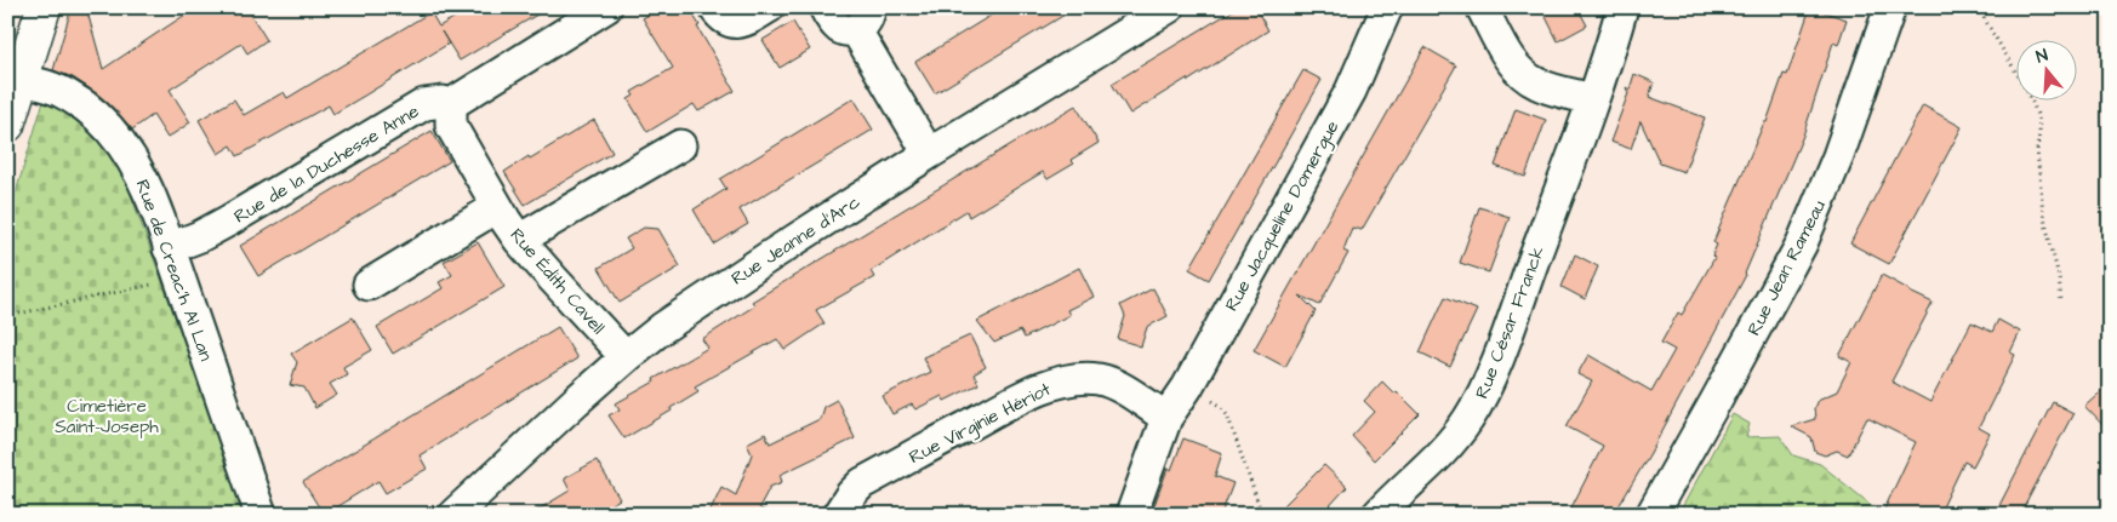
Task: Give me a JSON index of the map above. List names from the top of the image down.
{
  "streets": {
    "street": [
      "Rue de la Duchesse Anne",
      "Rue Jacqueline Domergue",
      "Rue Jeanne d'Arc",
      "Rue Jean Rameau",
      "Rue de Creac'h Al Lan",
      "Rue Édith Cavell",
      "Rue César Franck",
      "Rue Virginie Hériot"
    ]
  },
  "crossings": [
    ["Rue de la Duchesse Anne", "Rue de Creac'h Al Lan"],
    ["Rue de la Duchesse Anne", "Rue Édith Cavell"],
    ["Rue Jacqueline Domergue", "Rue Virginie Hériot"],
    ["Rue Jeanne d'Arc", "Rue Édith Cavell"]
  ],
  "parks": ["Cimetière Saint-Joseph"],
  "north": "top"
}
